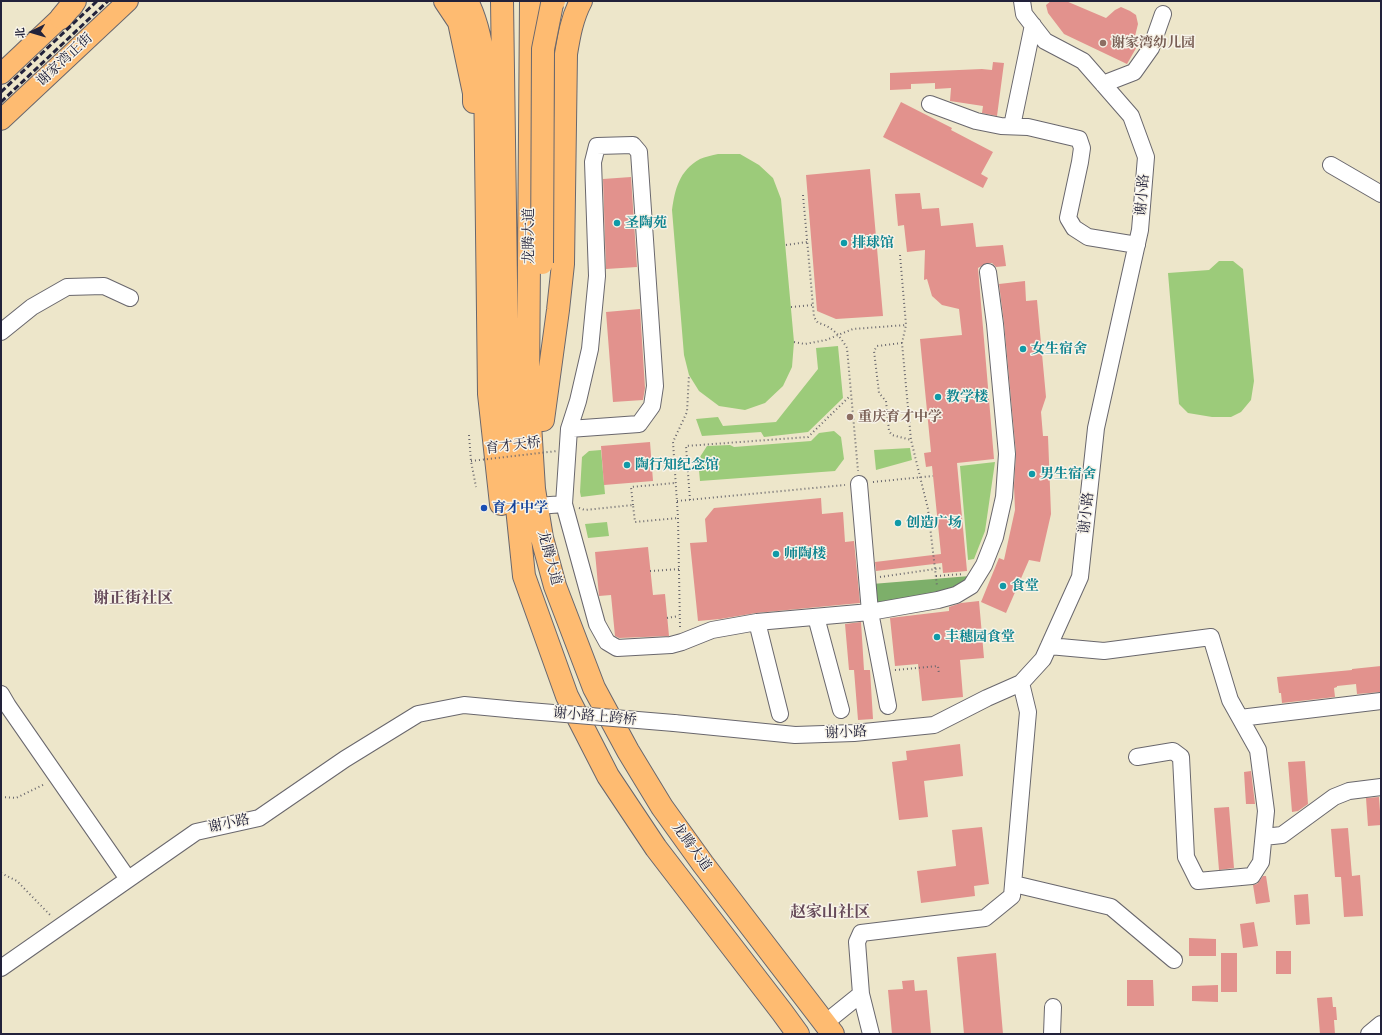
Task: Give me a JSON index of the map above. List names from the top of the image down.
{
  "streets": {
    "highway": ["龙腾大道"],
    "main road": ["谢家湾正街"],
    "street": ["谢小路", "谢小路上跨桥"],
    "path": ["育才天桥"]
  },
  "crossings": [
    ["谢小路", "谢小路上跨桥"]
  ],
  "districts": ["谢正街社区", "赵家山社区"],
  "places": [
    "谢家湾幼儿园",
    "圣陶苑",
    "排球馆",
    "女生宿舍",
    "教学楼",
    "重庆育才中学",
    "陶行知纪念馆",
    "男生宿舍",
    "育才中学",
    "创造广场",
    "师陶楼",
    "食堂",
    "丰穗园食堂"
  ],
  "north": "left"
}
